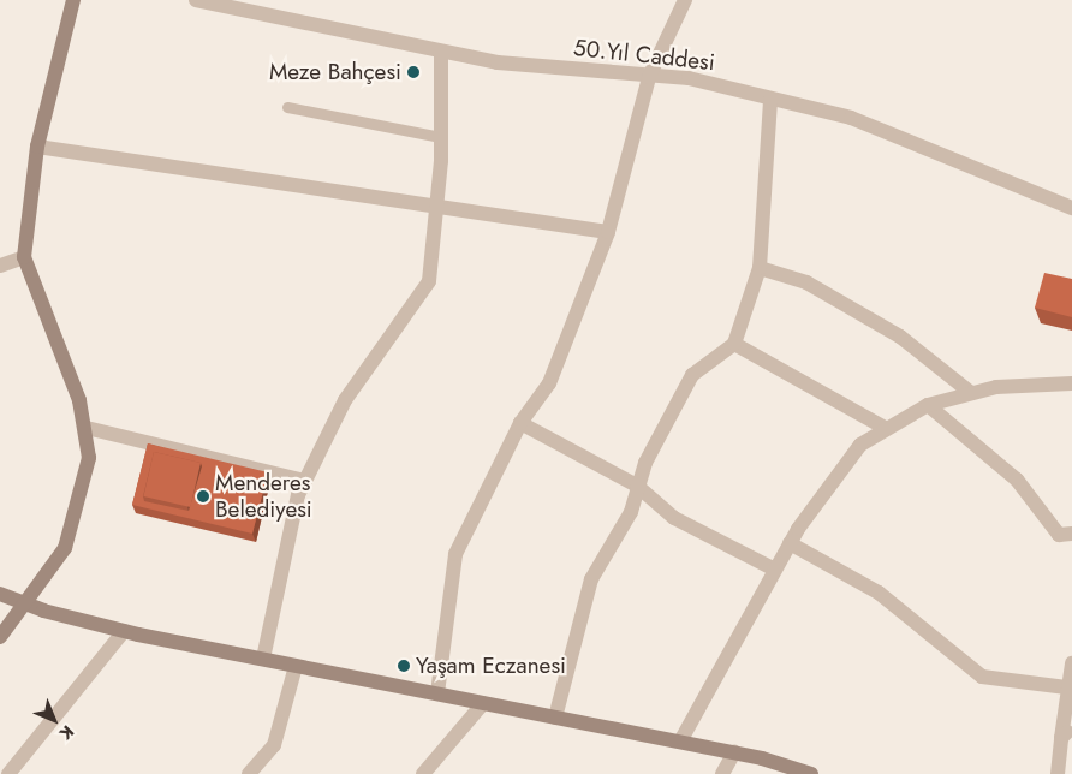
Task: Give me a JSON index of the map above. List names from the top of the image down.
{
  "streets": {
    "street": ["50.Yıl Caddesi"]
  },
  "places": ["Meze Bahçesi", "Menderes Belediyesi", "Yaşam Eczanesi"],
  "north": "bottom right"
}
